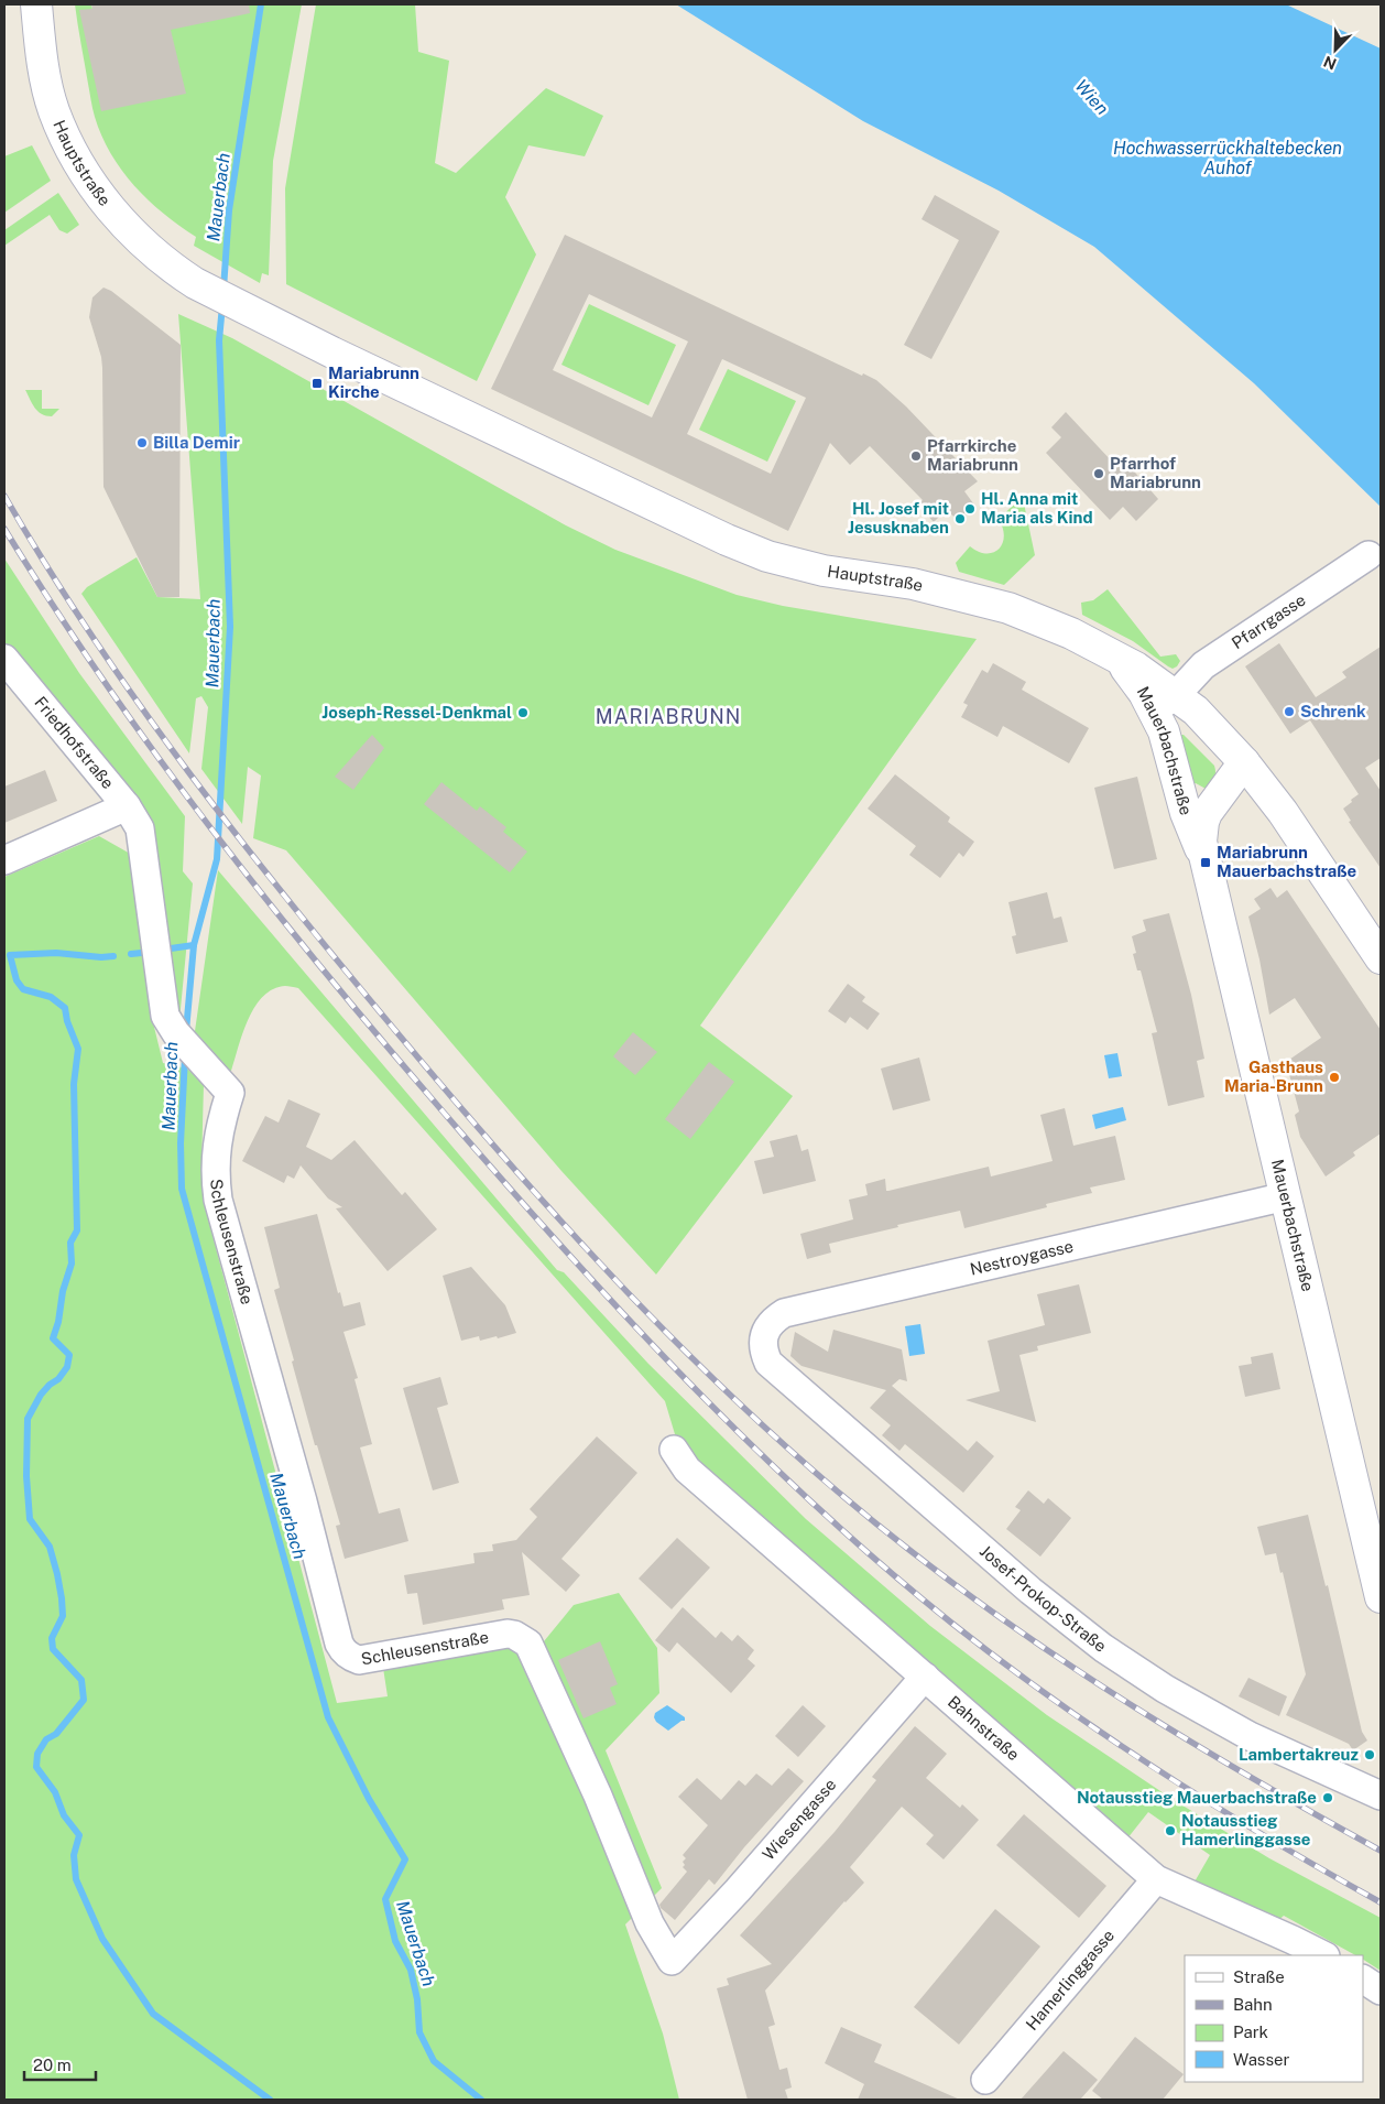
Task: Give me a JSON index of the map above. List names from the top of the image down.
{
  "streets": {
    "main road": ["Hauptstraße", "Mauerbachstraße"],
    "street": [
      "Pfarrgasse",
      "Friedhofstraße",
      "Schleusenstraße",
      "Nestroygasse",
      "Josef-Prokop-Straße",
      "Bahnstraße",
      "Wiesengasse",
      "Hamerlinggasse"
    ]
  },
  "crossings": [
    ["Hauptstraße", "Mauerbachstraße"],
    ["Pfarrgasse", "Mauerbachstraße"],
    ["Friedhofstraße", "Schleusenstraße"],
    ["Mauerbachstraße", "Nestroygasse"],
    ["Schleusenstraße", "Wiesengasse"],
    ["Nestroygasse", "Josef-Prokop-Straße"],
    ["Bahnstraße", "Wiesengasse"],
    ["Bahnstraße", "Hamerlinggasse"]
  ],
  "districts": ["MARIABRUNN"],
  "water": ["Wien", "Hochwasserrückhaltebecken Auhof", "Mauerbach"],
  "places": {
    "transit": ["Mariabrunn Kirche", "Mariabrunn Mauerbachstraße"],
    "other": [
      "Billa Demir",
      "Pfarrkirche Mariabrunn",
      "Pfarrhof Mariabrunn",
      "Hl. Anna mit Maria als Kind",
      "Hl. Josef mit Jesusknaben",
      "Schrenk",
      "Joseph-Ressel-Denkmal",
      "Gasthaus Maria-Brunn",
      "Lambertakreuz",
      "Notausstieg Mauerbachstraße",
      "Notausstieg Hamerlinggasse"
    ]
  },
  "legend": [
    "Straße",
    "Bahn",
    "Park",
    "Wasser"
  ],
  "scale_bar": "20 m",
  "north": "bottom left"
}
